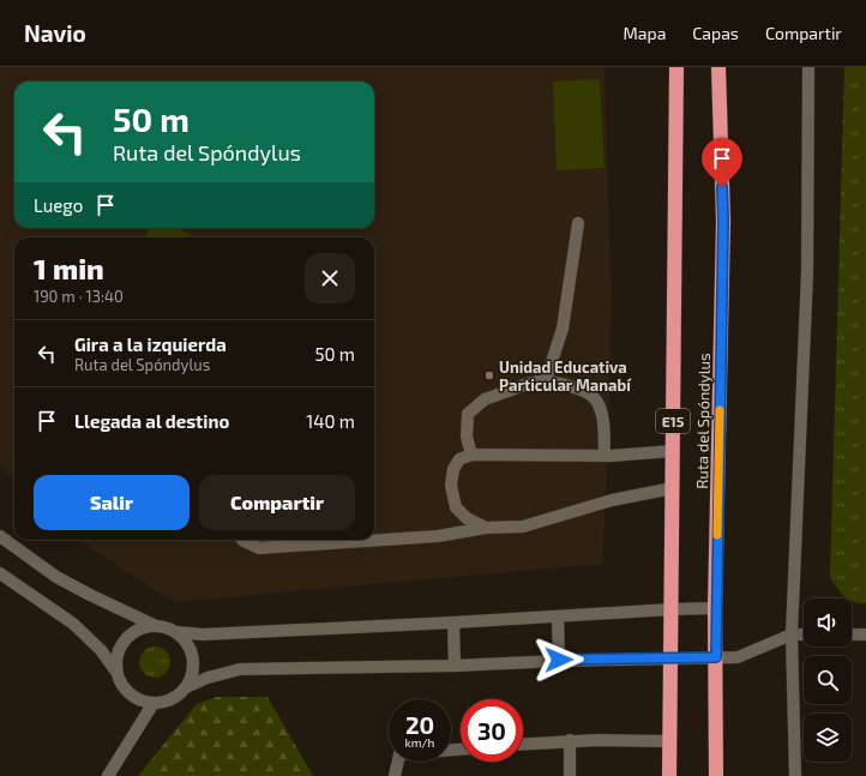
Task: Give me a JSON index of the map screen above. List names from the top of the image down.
{
  "streets": {
    "highway": ["E15", "Ruta del Spóndylus"]
  },
  "places": ["Unidad Educativa Particular Manabí"],
  "page": {
    "header": "Navio",
    "nav": ["Mapa", "Capas", "Compartir"],
    "turn": ["50 m", "Ruta del Spóndylus"],
    "then": "Luego",
    "heading": ["1 min", "190 m · 13:40"],
    "list": [
      {
        "name": "Gira a la izquierda",
        "note": "Ruta del Spóndylus",
        "value": "50 m"
      },
      {
        "name": "Llegada al destino",
        "value": "140 m"
      }
    ],
    "buttons": ["Salir", "Compartir"],
    "speed": "20 km/h",
    "limit": "30"
  }
}
